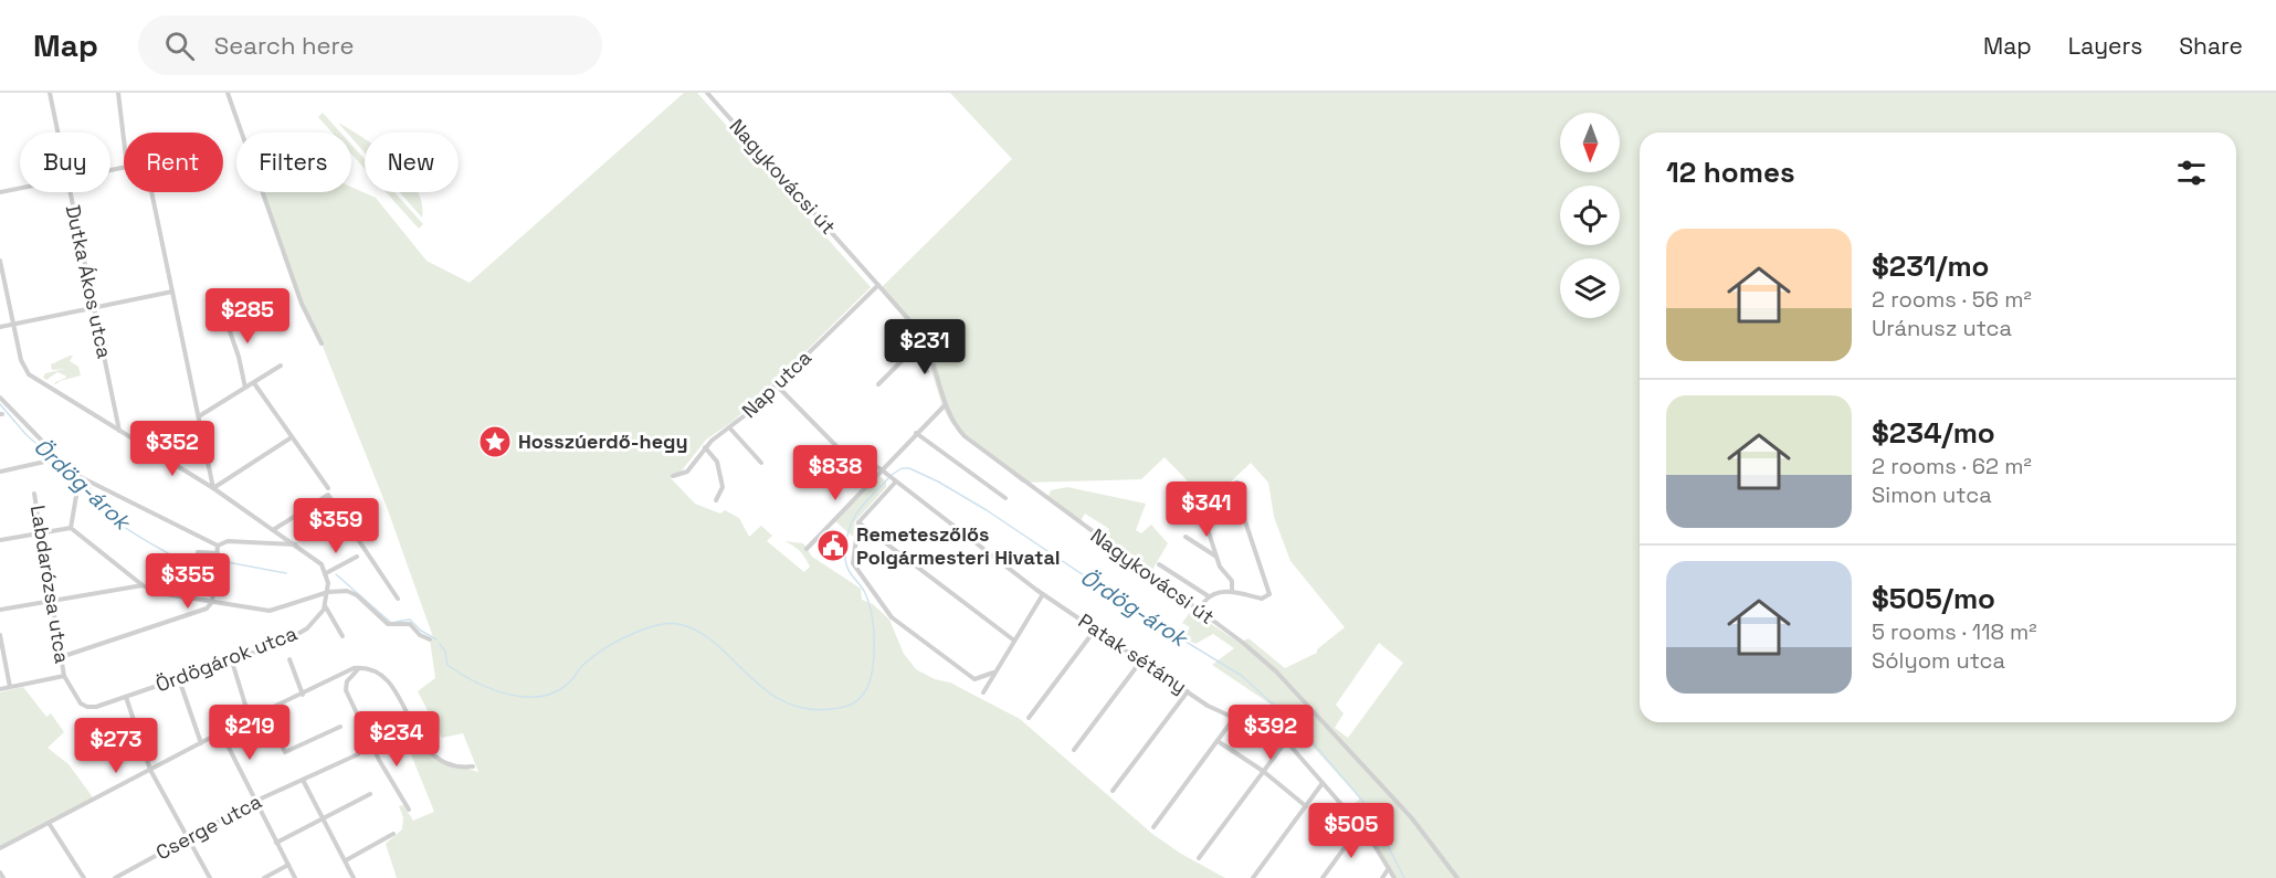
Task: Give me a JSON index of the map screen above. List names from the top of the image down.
{
  "streets": {
    "street": [
      "Nagykovácsi út",
      "Dutka Ákos utca",
      "Nap utca",
      "Labdarózsa utca",
      "Patak sétány",
      "Ördögárok utca",
      "Cserge utca"
    ]
  },
  "crossings": [
    ["Nagykovácsi út", "Nap utca"],
    ["Nap utca", "Patak sétány"],
    ["Labdarózsa utca", "Ördögárok utca"]
  ],
  "water": ["Ördög-árok"],
  "places": {
    "place": ["Hosszúerdő-hegy"],
    "public building": ["Remeteszőlős Polgármesteri Hivatal"]
  },
  "north": "bottom",
  "page": {
    "header": "Map",
    "search": "Search here",
    "nav": ["Map", "Layers", "Share"],
    "chip": [
      "Buy",
      "Rent",
      "Filters",
      "New"
    ],
    "heading": "12 homes",
    "list": [
      {
        "name": "$231/mo",
        "note": "2 rooms · 56 m² · Uránusz utca"
      },
      {
        "name": "$234/mo",
        "note": "2 rooms · 62 m² · Simon utca"
      },
      {
        "name": "$505/mo",
        "note": "5 rooms · 118 m² · Sólyom utca"
      }
    ],
    "price": [
      "$285",
      "$231",
      "$352",
      "$838",
      "$341",
      "$359",
      "$355",
      "$219",
      "$392",
      "$234",
      "$273",
      "$505"
    ]
  }
}
